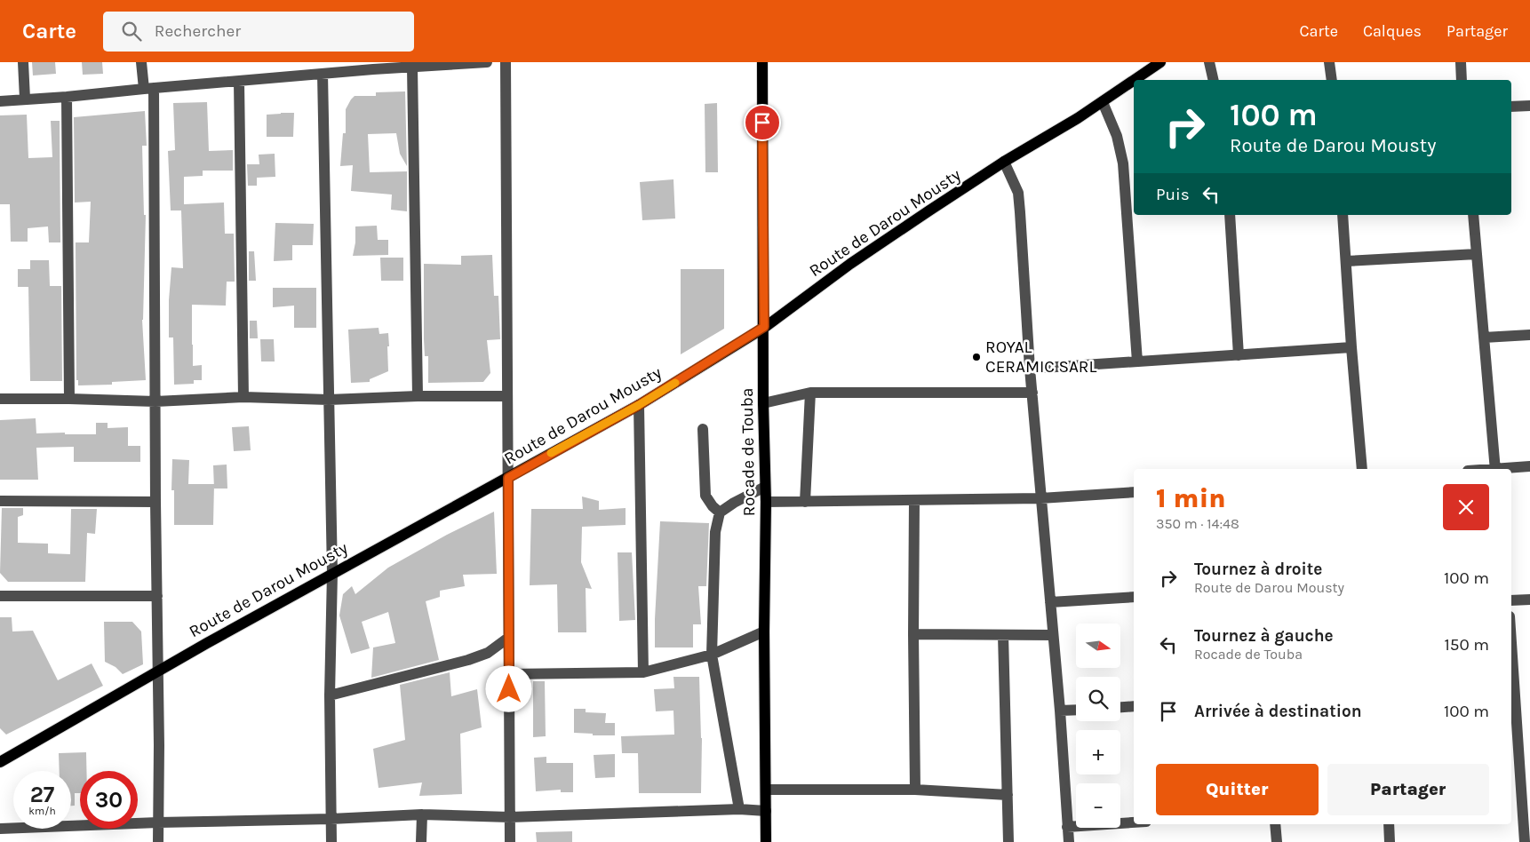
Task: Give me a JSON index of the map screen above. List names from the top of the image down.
{
  "streets": {
    "main road": ["Route de Darou Mousty", "Rocade de Touba"]
  },
  "crossings": [
    ["Route de Darou Mousty", "Rocade de Touba"]
  ],
  "places": ["ROYAL CERAMIC SARL"],
  "north": "right",
  "page": {
    "header": "Carte",
    "search": "Rechercher",
    "nav": ["Carte", "Calques", "Partager"],
    "turn": ["100 m", "Route de Darou Mousty"],
    "then": "Puis",
    "heading": ["1 min", "350 m · 14:48"],
    "list": [
      {
        "name": "Tournez à droite",
        "note": "Route de Darou Mousty",
        "value": "100 m"
      },
      {
        "name": "Tournez à gauche",
        "note": "Rocade de Touba",
        "value": "150 m"
      },
      {
        "name": "Arrivée à destination",
        "value": "100 m"
      }
    ],
    "map_buttons": ["+", "−"],
    "buttons": ["Quitter", "Partager"],
    "speed": "27 km/h",
    "limit": "30"
  }
}
